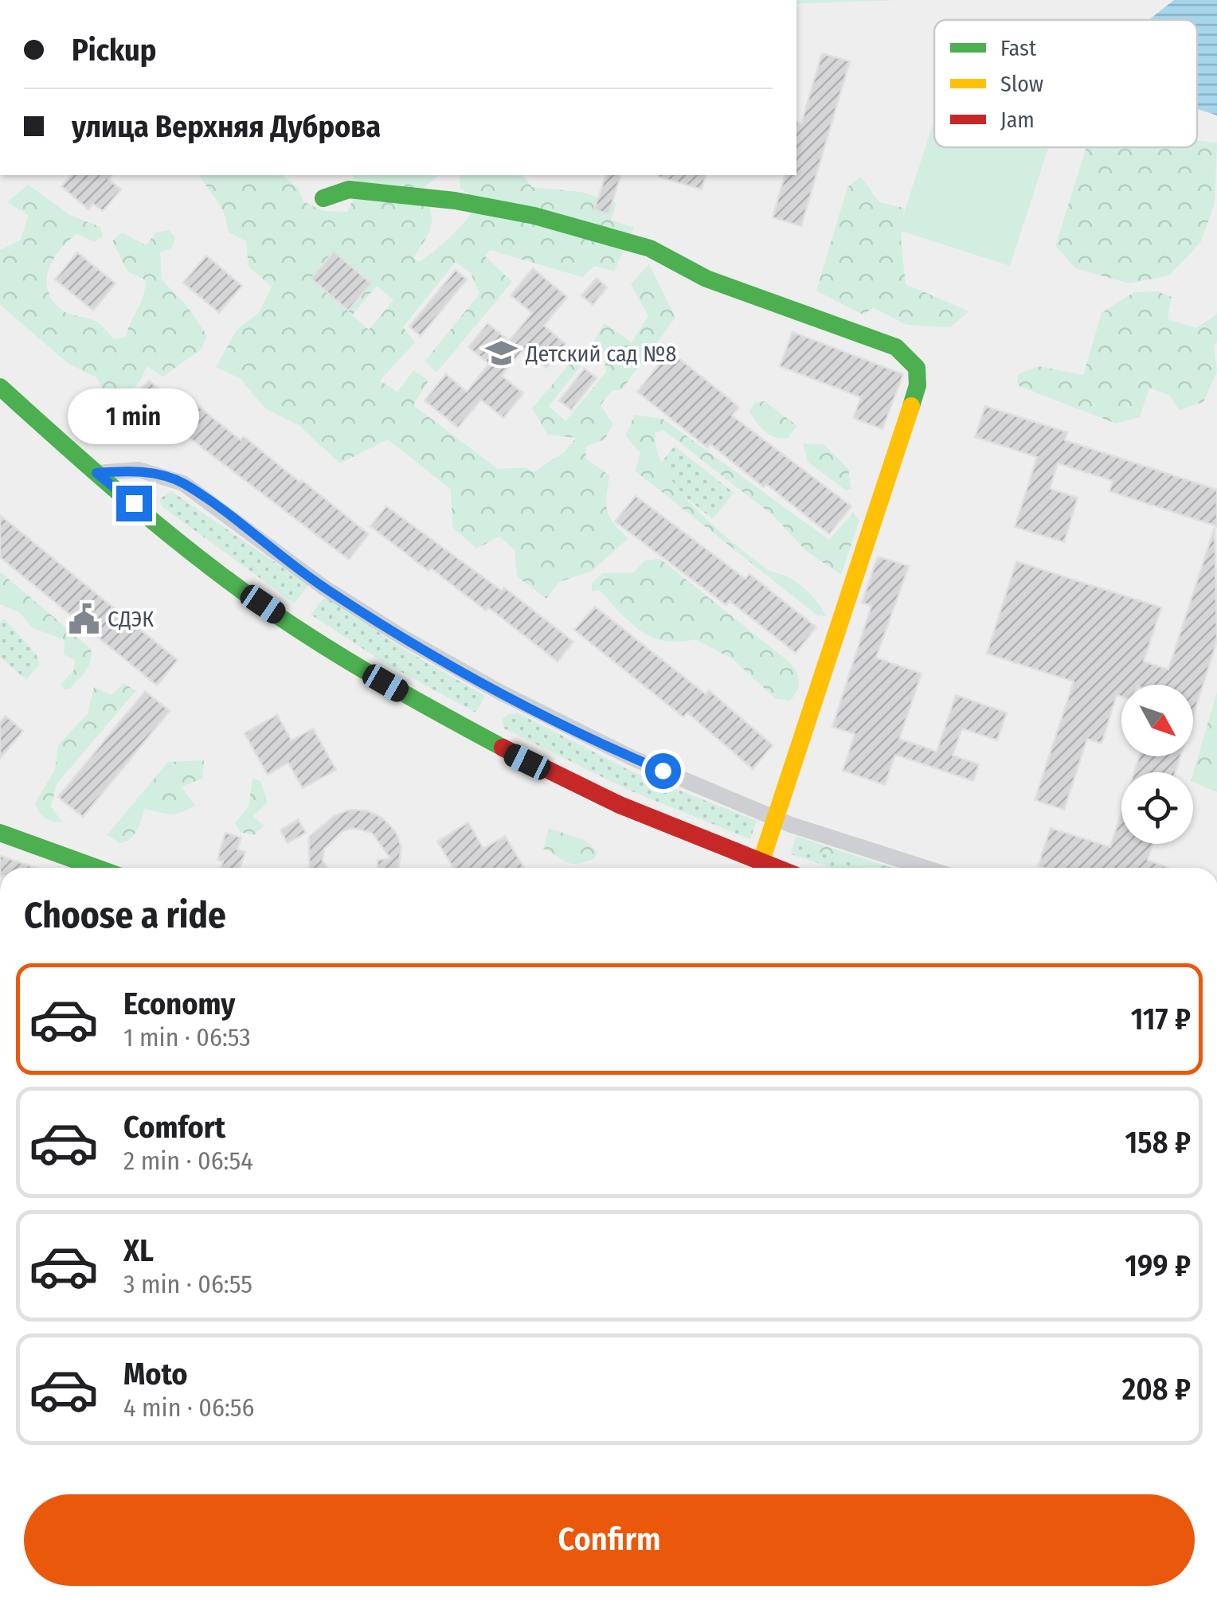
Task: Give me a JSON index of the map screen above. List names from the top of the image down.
{
  "places": {
    "school or university": ["Детский сад №8"],
    "public building": ["СДЭК"]
  },
  "legend": ["Fast", "Slow", "Jam"],
  "north": "bottom right",
  "page": {
    "banner": ["Pickup", "улица Верхняя Дуброва"],
    "bubble": "1 min",
    "heading": "Choose a ride",
    "list": [
      {
        "name": "Economy",
        "note": "1 min · 06:53",
        "value": "117 ₽"
      },
      {
        "name": "Comfort",
        "note": "2 min · 06:54",
        "value": "158 ₽"
      },
      {
        "name": "XL",
        "note": "3 min · 06:55",
        "value": "199 ₽"
      },
      {
        "name": "Moto",
        "note": "4 min · 06:56",
        "value": "208 ₽"
      }
    ],
    "buttons": "Confirm"
  }
}
